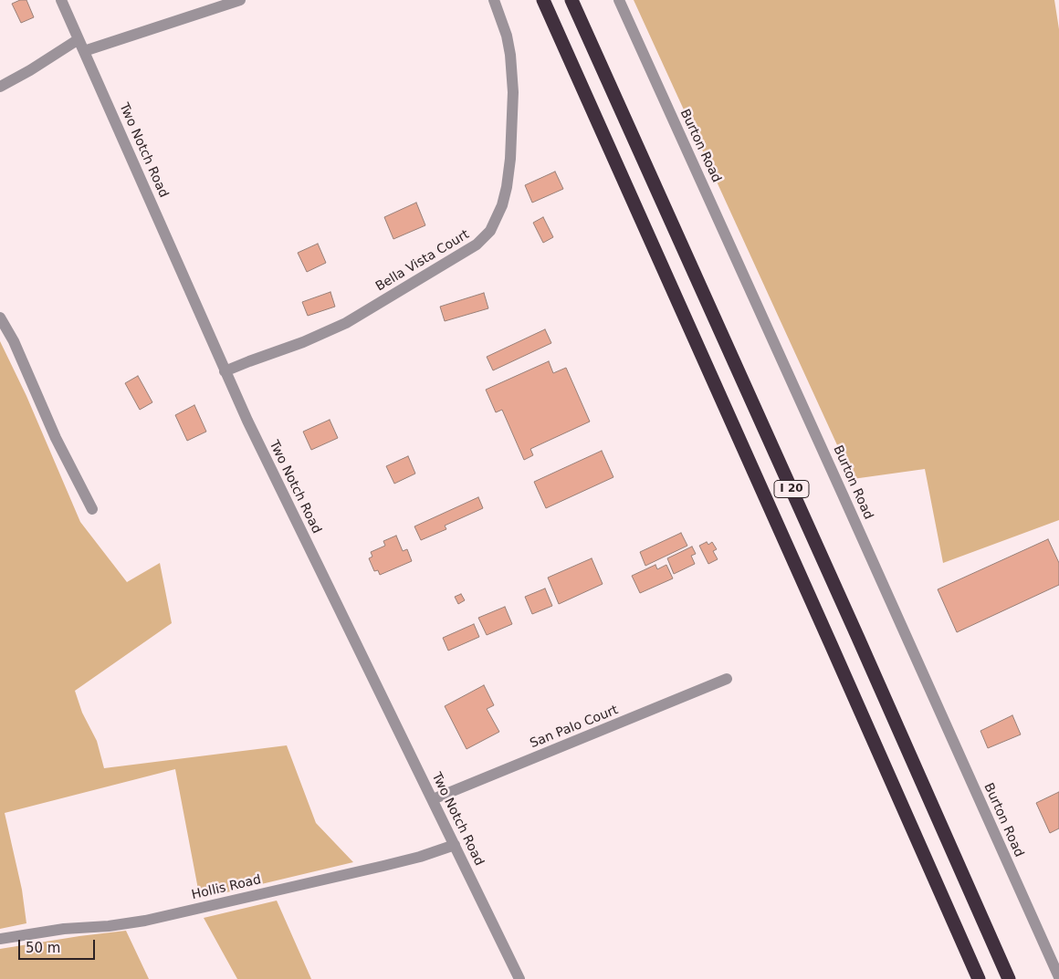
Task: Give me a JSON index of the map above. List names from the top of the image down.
{
  "streets": {
    "highway": ["I 20"],
    "street": [
      "Burton Road",
      "Two Notch Road",
      "Bella Vista Court",
      "San Palo Court",
      "Hollis Road"
    ]
  },
  "crossings": [
    ["Two Notch Road", "Bella Vista Court"],
    ["Two Notch Road", "San Palo Court"],
    ["Two Notch Road", "Hollis Road"]
  ],
  "scale_bar": "50 m"
}
